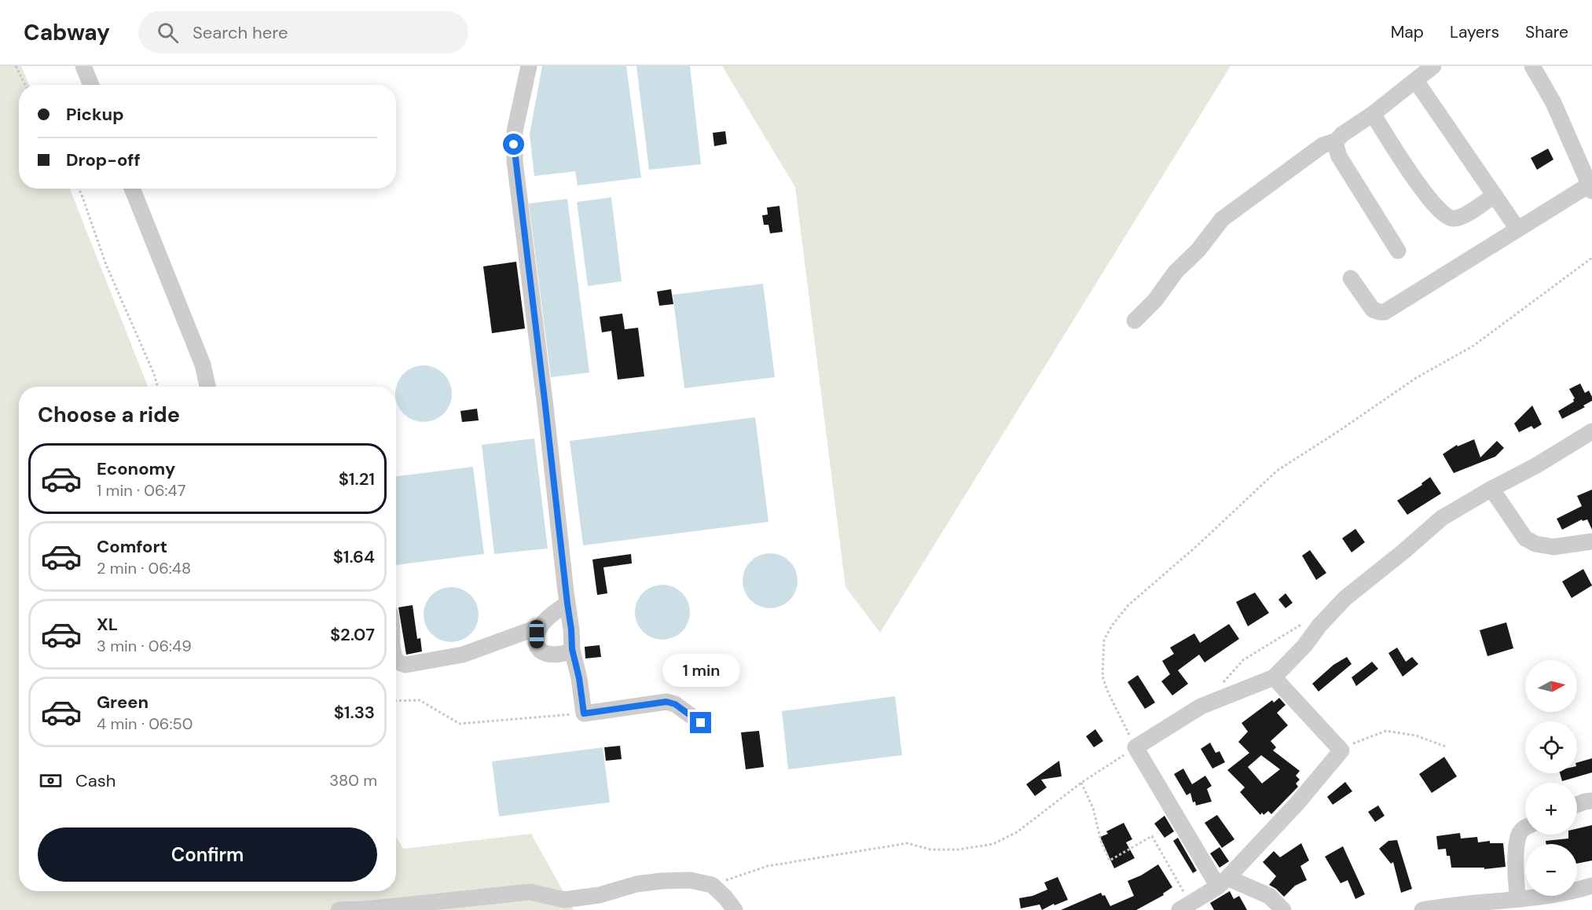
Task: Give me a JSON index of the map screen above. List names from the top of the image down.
{
  "north": "right",
  "page": {
    "header": "Cabway",
    "search": "Search here",
    "nav": ["Map", "Layers", "Share"],
    "banner": ["Pickup", "Drop-off"],
    "heading": "Choose a ride",
    "list": [
      {
        "name": "Economy",
        "note": "1 min · 06:47",
        "value": "$1.21"
      },
      {
        "name": "Comfort",
        "note": "2 min · 06:48",
        "value": "$1.64"
      },
      {
        "name": "XL",
        "note": "3 min · 06:49",
        "value": "$2.07"
      },
      {
        "name": "Green",
        "note": "4 min · 06:50",
        "value": "$1.33"
      }
    ],
    "bubble": "1 min",
    "map_buttons": ["+", "−"],
    "pay": ["Cash", "380 m"],
    "buttons": "Confirm"
  }
}
